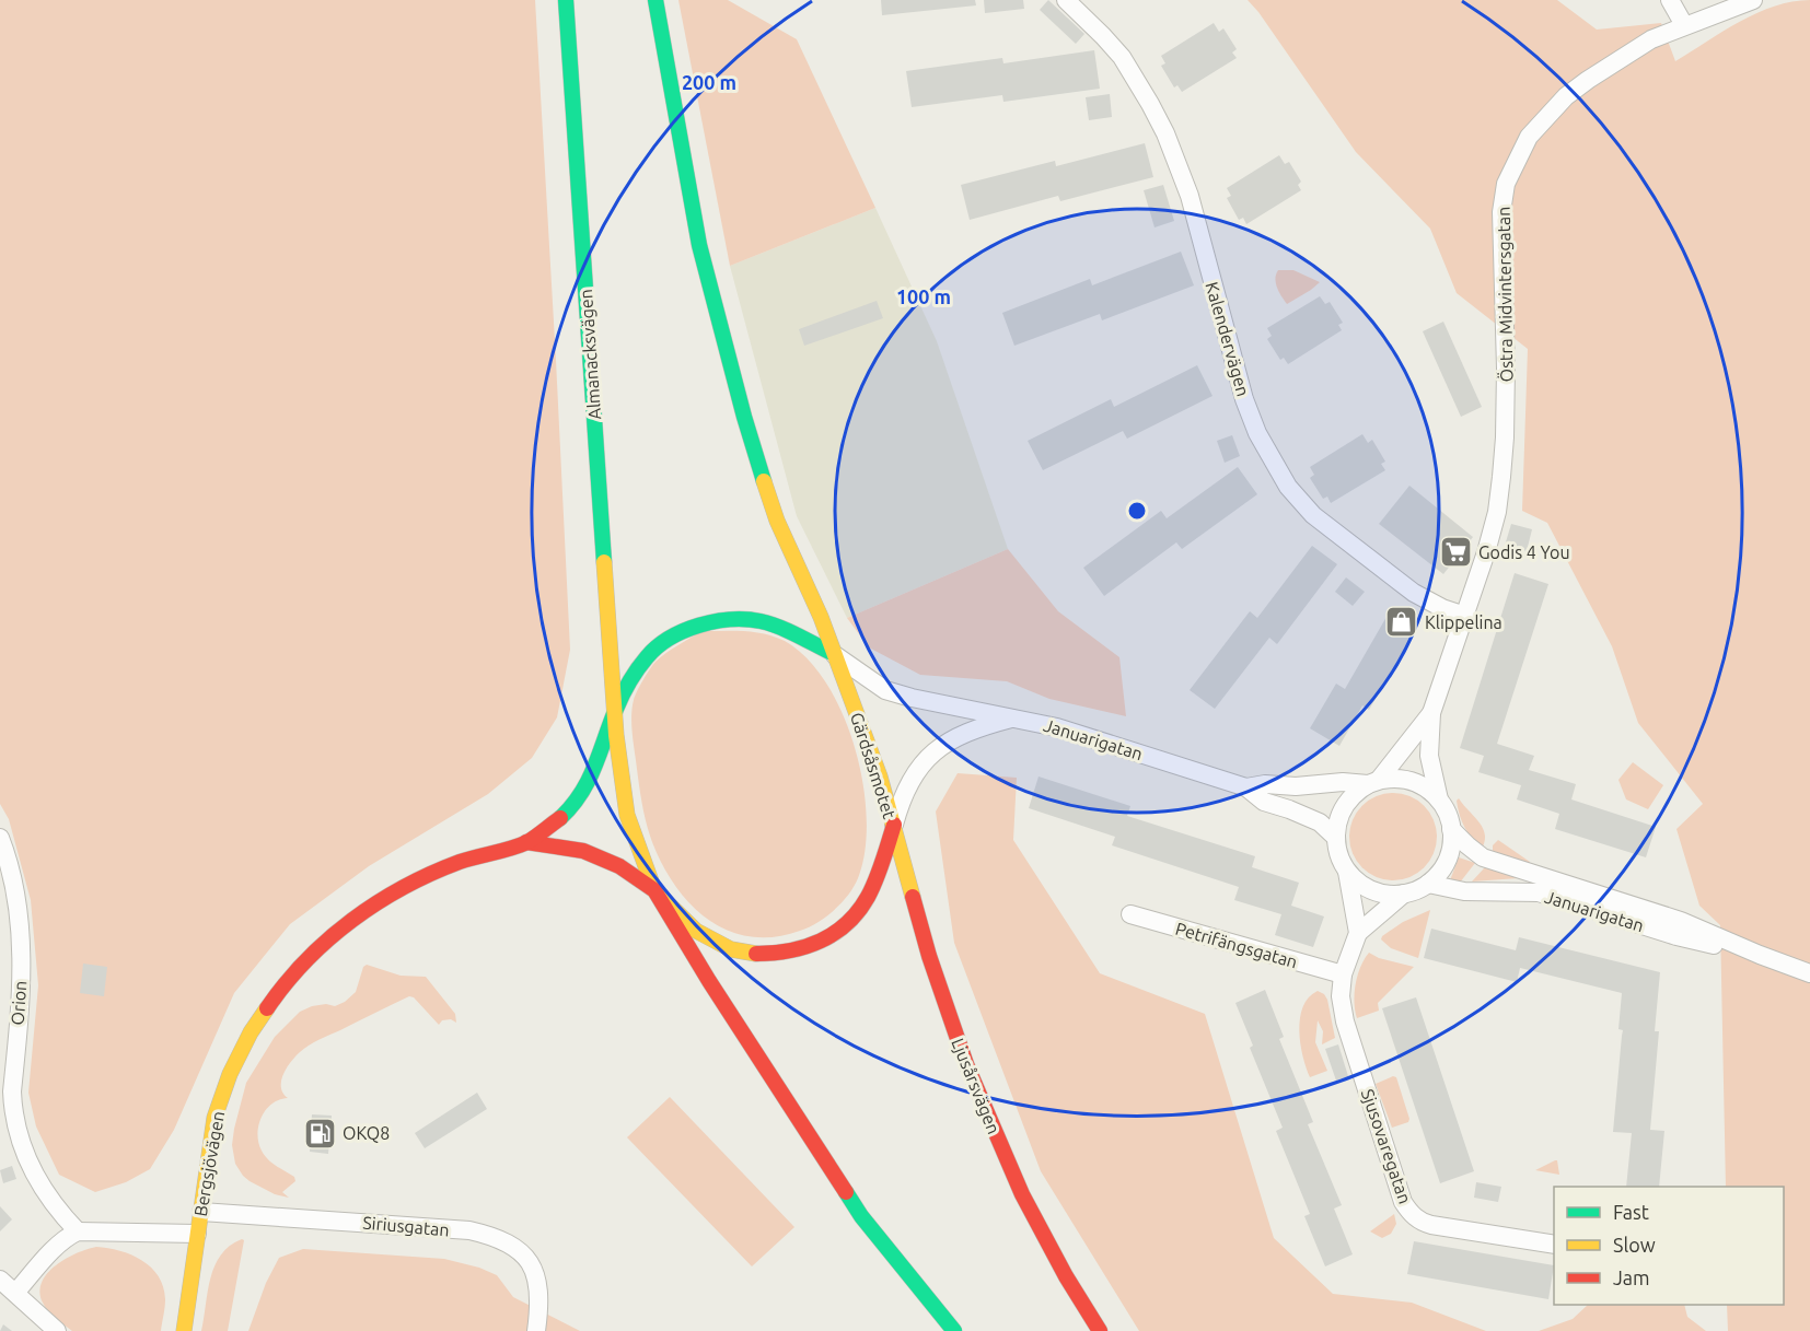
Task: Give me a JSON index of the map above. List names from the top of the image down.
{
  "streets": {
    "main road": [
      "Almanacksvägen",
      "Gärdsåsmotet",
      "Ljusårsvägen",
      "Bergsjövägen"
    ],
    "street": [
      "Östra Midvintersgatan",
      "Kalendervägen",
      "Januarigatan",
      "Petrifängsgatan",
      "Orion",
      "Sjusovaregatan",
      "Siriusgatan"
    ]
  },
  "crossings": [
    ["Östra Midvintersgatan", "Kalendervägen"],
    ["Östra Midvintersgatan", "Januarigatan"],
    ["Östra Midvintersgatan", "Sjusovaregatan"],
    ["Almanacksvägen", "Gärdsåsmotet"],
    ["Almanacksvägen", "Bergsjövägen"],
    ["Januarigatan", "Gärdsåsmotet"],
    ["Januarigatan", "Sjusovaregatan"],
    ["Gärdsåsmotet", "Ljusårsvägen"],
    ["Gärdsåsmotet", "Bergsjövägen"],
    ["Petrifängsgatan", "Sjusovaregatan"],
    ["Bergsjövägen", "Siriusgatan"]
  ],
  "places": {
    "supermarket": ["Godis 4 You"],
    "shop": ["Klippelina"],
    "fuel station": ["OKQ8"]
  },
  "legend": ["Fast", "Slow", "Jam"],
  "rings": ["200 m", "100 m"]
}
